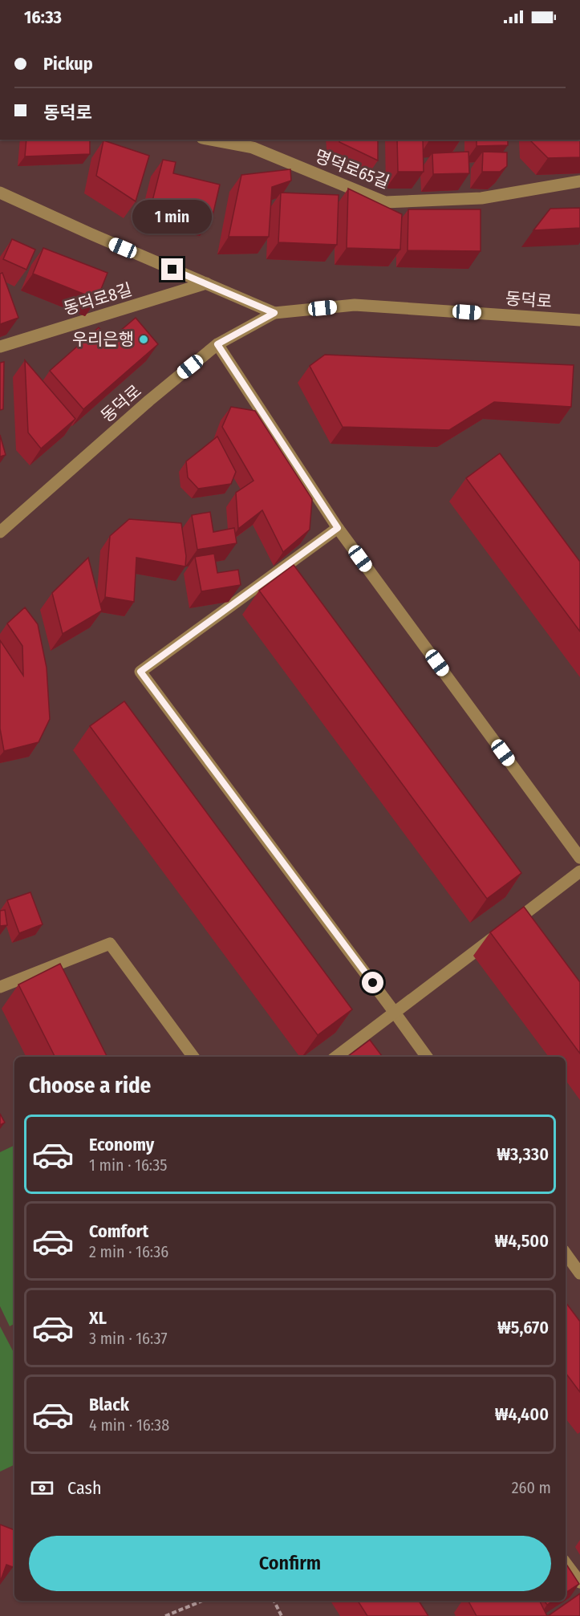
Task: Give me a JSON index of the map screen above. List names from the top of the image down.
{
  "streets": {
    "street": ["명덕로65길", "동덕로8길", "동덕로"]
  },
  "crossings": [
    ["동덕로8길", "동덕로"]
  ],
  "places": ["우리은행"],
  "page": {
    "status": "16:33",
    "banner": ["Pickup", "동덕로"],
    "bubble": "1 min",
    "heading": "Choose a ride",
    "list": [
      {
        "name": "Economy",
        "note": "1 min · 16:35",
        "value": "₩3,330"
      },
      {
        "name": "Comfort",
        "note": "2 min · 16:36",
        "value": "₩4,500"
      },
      {
        "name": "XL",
        "note": "3 min · 16:37",
        "value": "₩5,670"
      },
      {
        "name": "Black",
        "note": "4 min · 16:38",
        "value": "₩4,400"
      }
    ],
    "pay": ["Cash", "260 m"],
    "buttons": "Confirm"
  }
}
